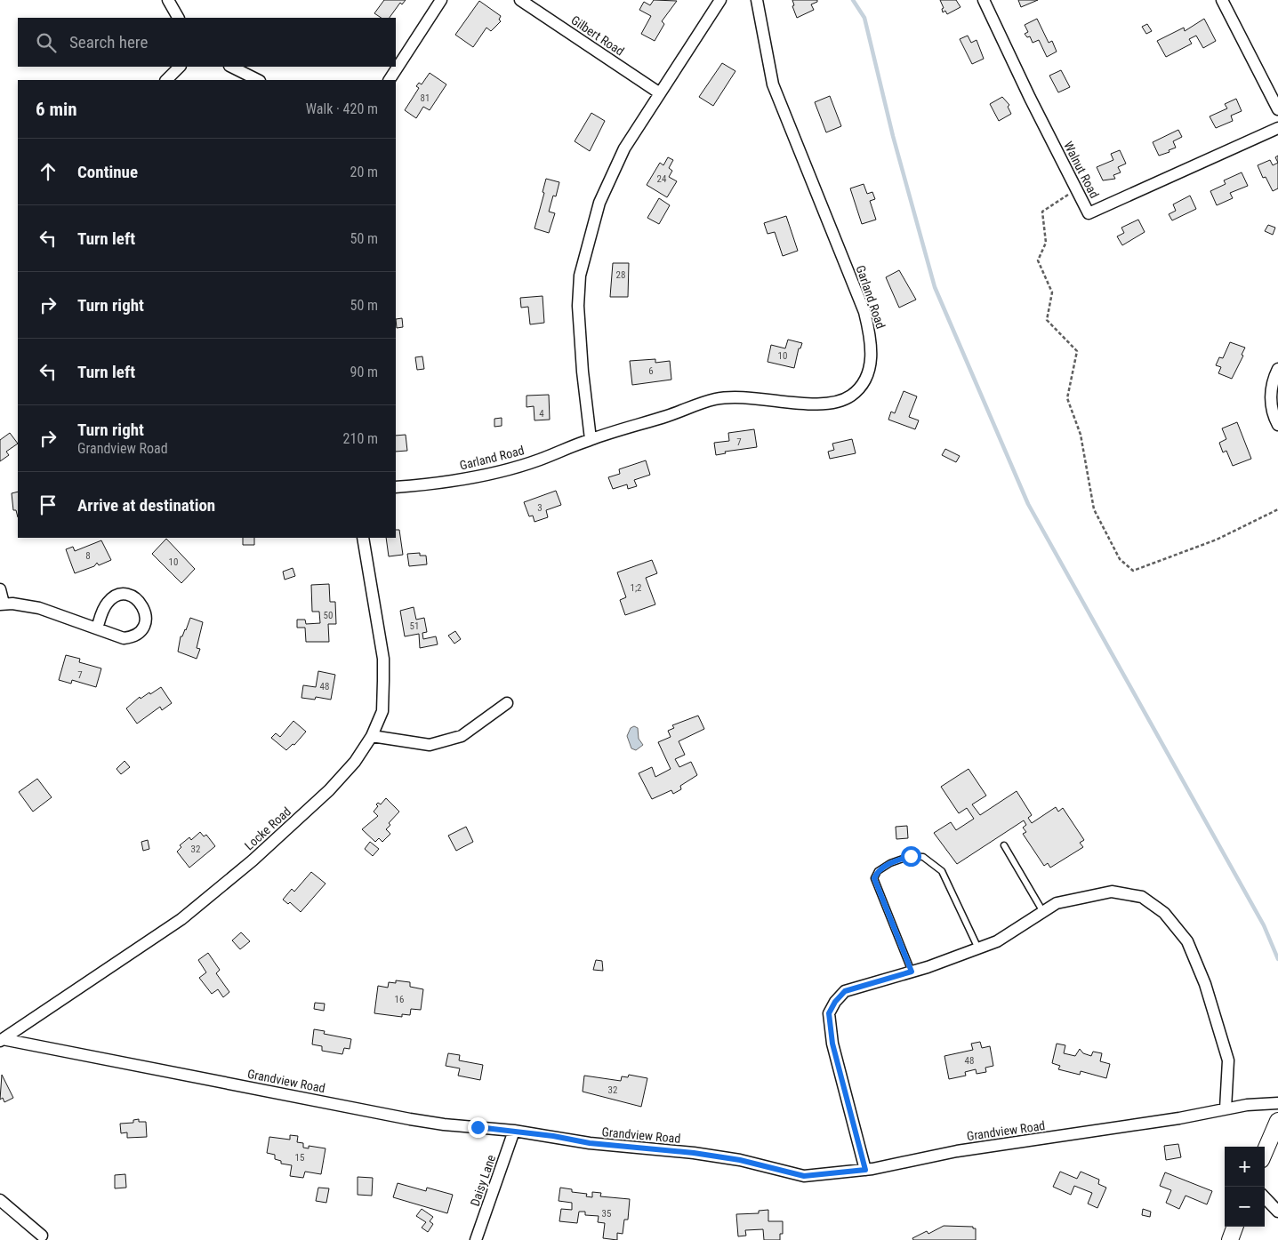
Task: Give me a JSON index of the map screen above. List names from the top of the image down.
{
  "streets": {
    "street": [
      "Gilbert Road",
      "Walnut Road",
      "Garland Road",
      "Locke Road",
      "Grandview Road",
      "Daisy Lane"
    ]
  },
  "crossings": [
    ["Locke Road", "Grandview Road"],
    ["Grandview Road", "Daisy Lane"]
  ],
  "house_numbers": [
    "81",
    "24",
    "28",
    "10",
    "6",
    "4",
    "7",
    "3",
    "8",
    "10",
    "1;2",
    "50",
    "51",
    "7",
    "48",
    "32",
    "16",
    "48",
    "32",
    "15",
    "35"
  ],
  "page": {
    "search": "Search here",
    "heading": ["6 min", "Walk · 420 m"],
    "list": [
      ["Continue", "20 m"],
      ["Turn left", "50 m"],
      ["Turn right", "50 m"],
      ["Turn left", "90 m"],
      ["Turn right", "Grandview Road", "210 m"],
      "Arrive at destination"
    ],
    "map_buttons": ["+", "−"]
  }
}
